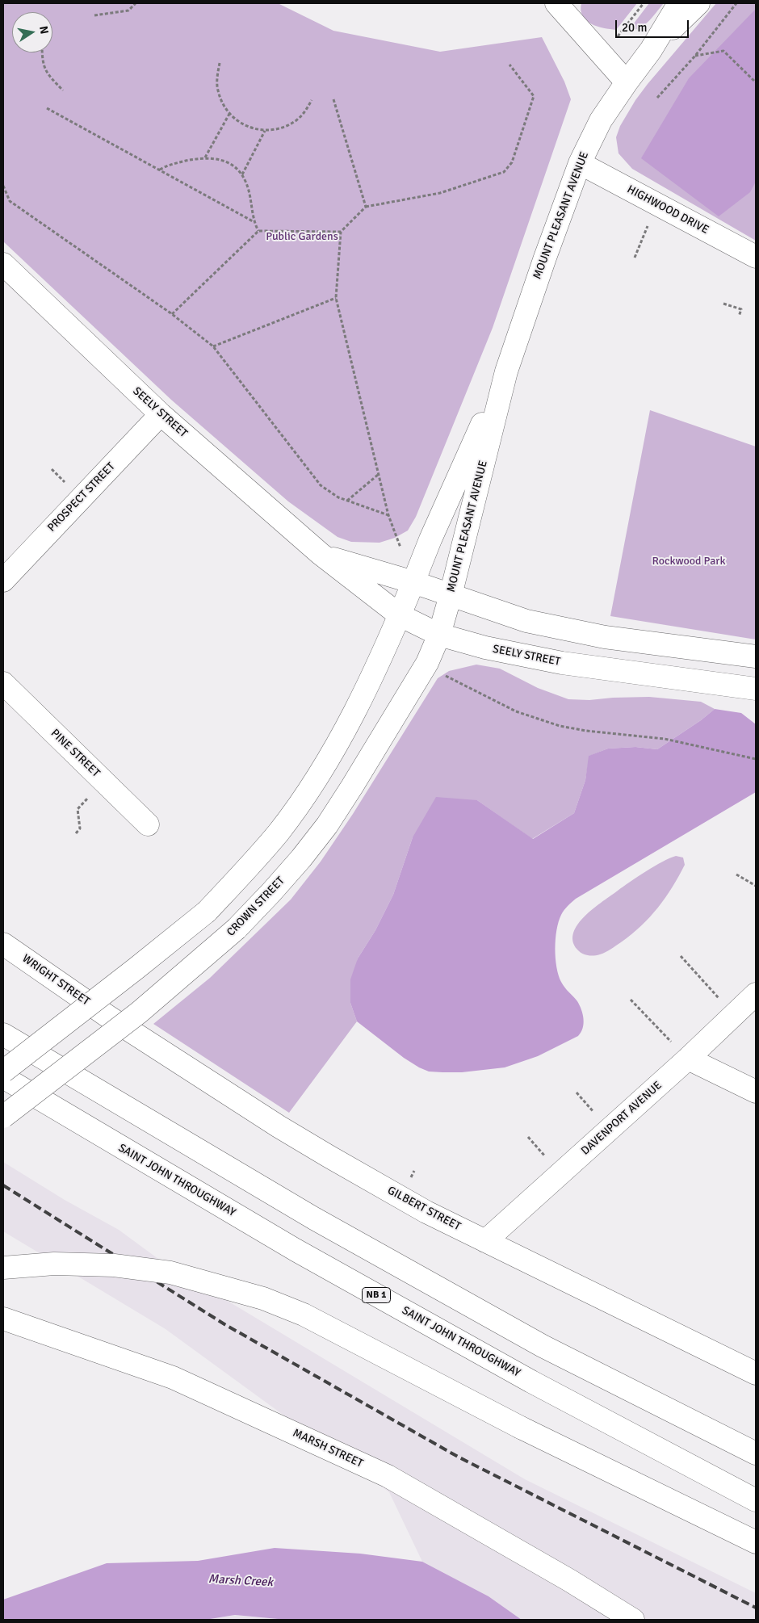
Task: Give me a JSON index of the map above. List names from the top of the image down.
{
  "streets": {
    "main road": [
      "HIGHWOOD DRIVE",
      "MOUNT PLEASANT AVENUE",
      "SEELY STREET",
      "PROSPECT STREET",
      "PINE STREET",
      "CROWN STREET",
      "WRIGHT STREET",
      "DAVENPORT AVENUE",
      "SAINT JOHN THROUGHWAY",
      "GILBERT STREET",
      "NB 1",
      "MARSH STREET"
    ]
  },
  "crossings": [
    ["HIGHWOOD DRIVE", "MOUNT PLEASANT AVENUE"],
    ["MOUNT PLEASANT AVENUE", "SEELY STREET"],
    ["MOUNT PLEASANT AVENUE", "CROWN STREET"],
    ["SEELY STREET", "PROSPECT STREET"],
    ["SEELY STREET", "CROWN STREET"],
    ["WRIGHT STREET", "GILBERT STREET"],
    ["DAVENPORT AVENUE", "GILBERT STREET"]
  ],
  "water": ["Marsh Creek"],
  "parks": ["Public Gardens", "Rockwood Park"],
  "scale_bar": "20 m",
  "north": "right"
}
